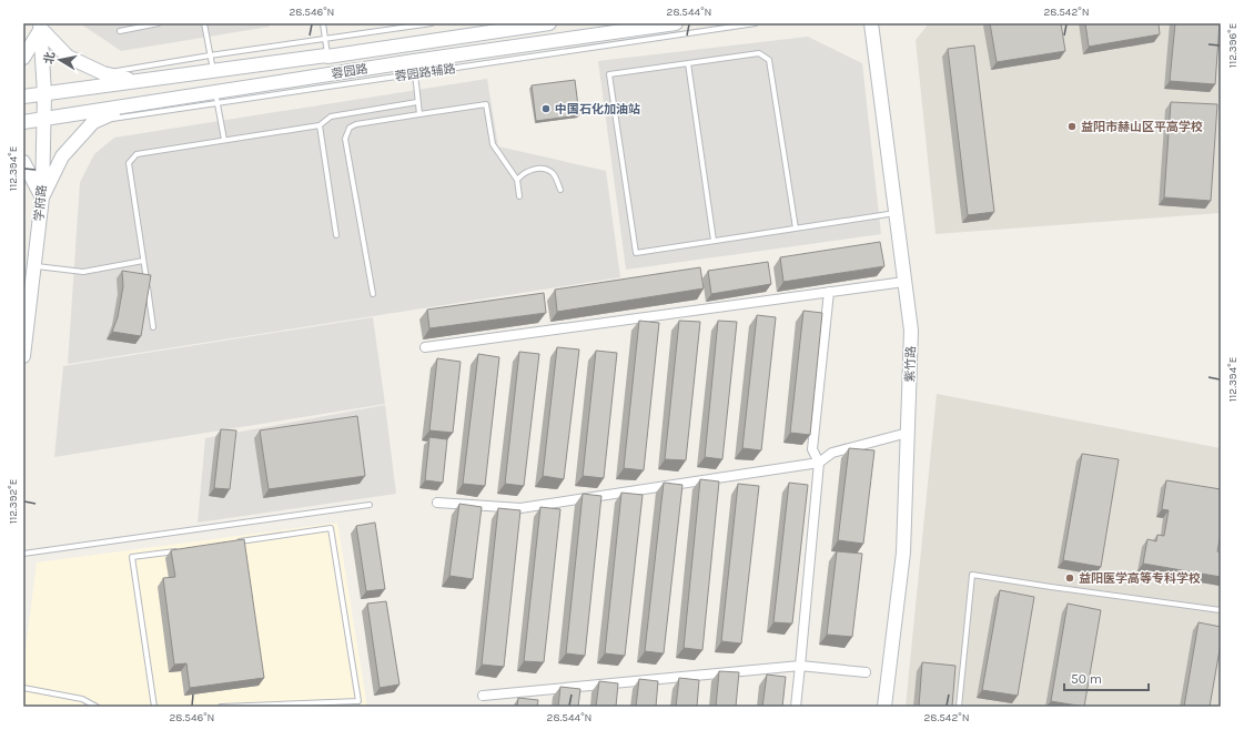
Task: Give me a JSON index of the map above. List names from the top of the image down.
{
  "streets": {
    "street": ["蓉园路", "学府路", "紫竹路"],
    "lane": ["蓉园路辅路"]
  },
  "crossings": [
    ["蓉园路", "蓉园路辅路"],
    ["蓉园路", "学府路"]
  ],
  "places": ["中国石化加油站", "益阳市赫山区平高学校", "益阳医学高等专科学校"],
  "scale_bar": "50 m",
  "north": "left",
  "coordinates": [
    "28.546°N",
    "28.544°N",
    "28.542°N",
    "112.396°E",
    "112.394°E",
    "112.392°E"
  ]
}
